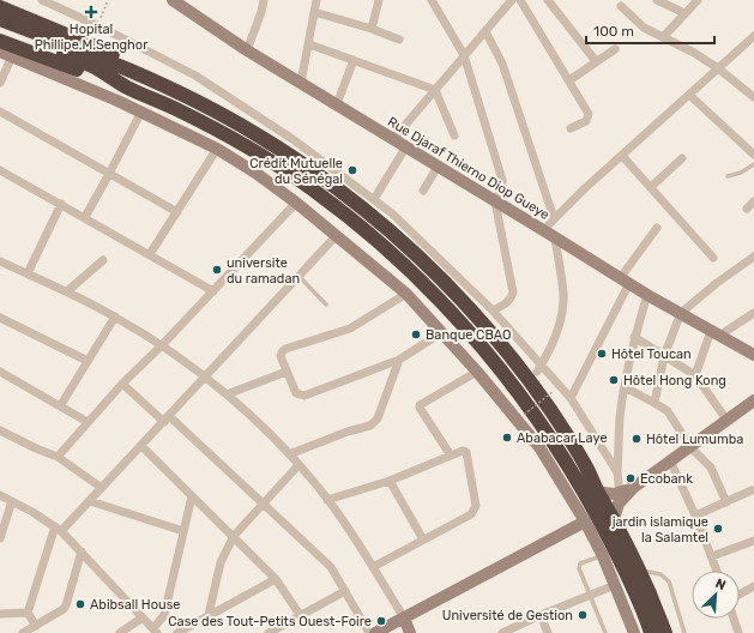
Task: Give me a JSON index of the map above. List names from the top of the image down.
{
  "streets": {
    "street": ["Rue Djaraf Thierno Diop Gueye"]
  },
  "places": {
    "health": ["Hopital Phillipe.M.Senghor"],
    "other": [
      "Crédit Mutuelle du Sénégal",
      "universite du ramadan",
      "Banque CBAO",
      "Hôtel Toucan",
      "Hôtel Hong Kong",
      "Ababacar Laye",
      "Hôtel Lumumba",
      "Ecobank",
      "jardin islamique la Salamtel",
      "Abibsall House",
      "Université de Gestion",
      "Case des Tout-Petits Ouest-Foire"
    ]
  },
  "scale_bar": "100 m",
  "north": "top right"
}
